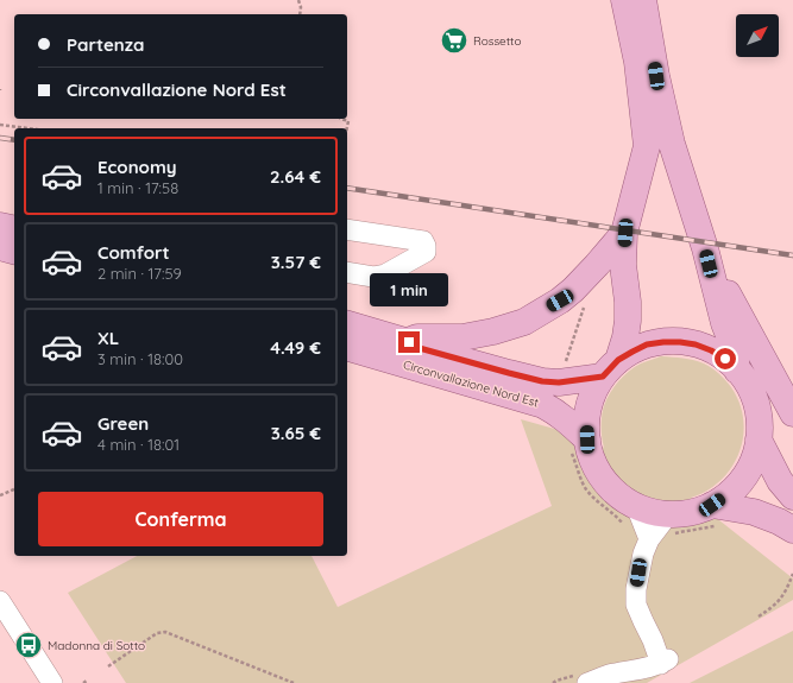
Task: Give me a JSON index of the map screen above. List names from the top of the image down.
{
  "streets": {
    "main road": ["Circonvallazione Nord Est"]
  },
  "places": {
    "supermarket": ["Rossetto"],
    "bus stop": ["Madonna di Sotto"]
  },
  "north": "top right",
  "page": {
    "banner": ["Partenza", "Circonvallazione Nord Est"],
    "list": [
      {
        "name": "Economy",
        "note": "1 min · 17:58",
        "value": "2.64 €"
      },
      {
        "name": "Comfort",
        "note": "2 min · 17:59",
        "value": "3.57 €"
      },
      {
        "name": "XL",
        "note": "3 min · 18:00",
        "value": "4.49 €"
      },
      {
        "name": "Green",
        "note": "4 min · 18:01",
        "value": "3.65 €"
      }
    ],
    "bubble": "1 min",
    "buttons": "Conferma"
  }
}
